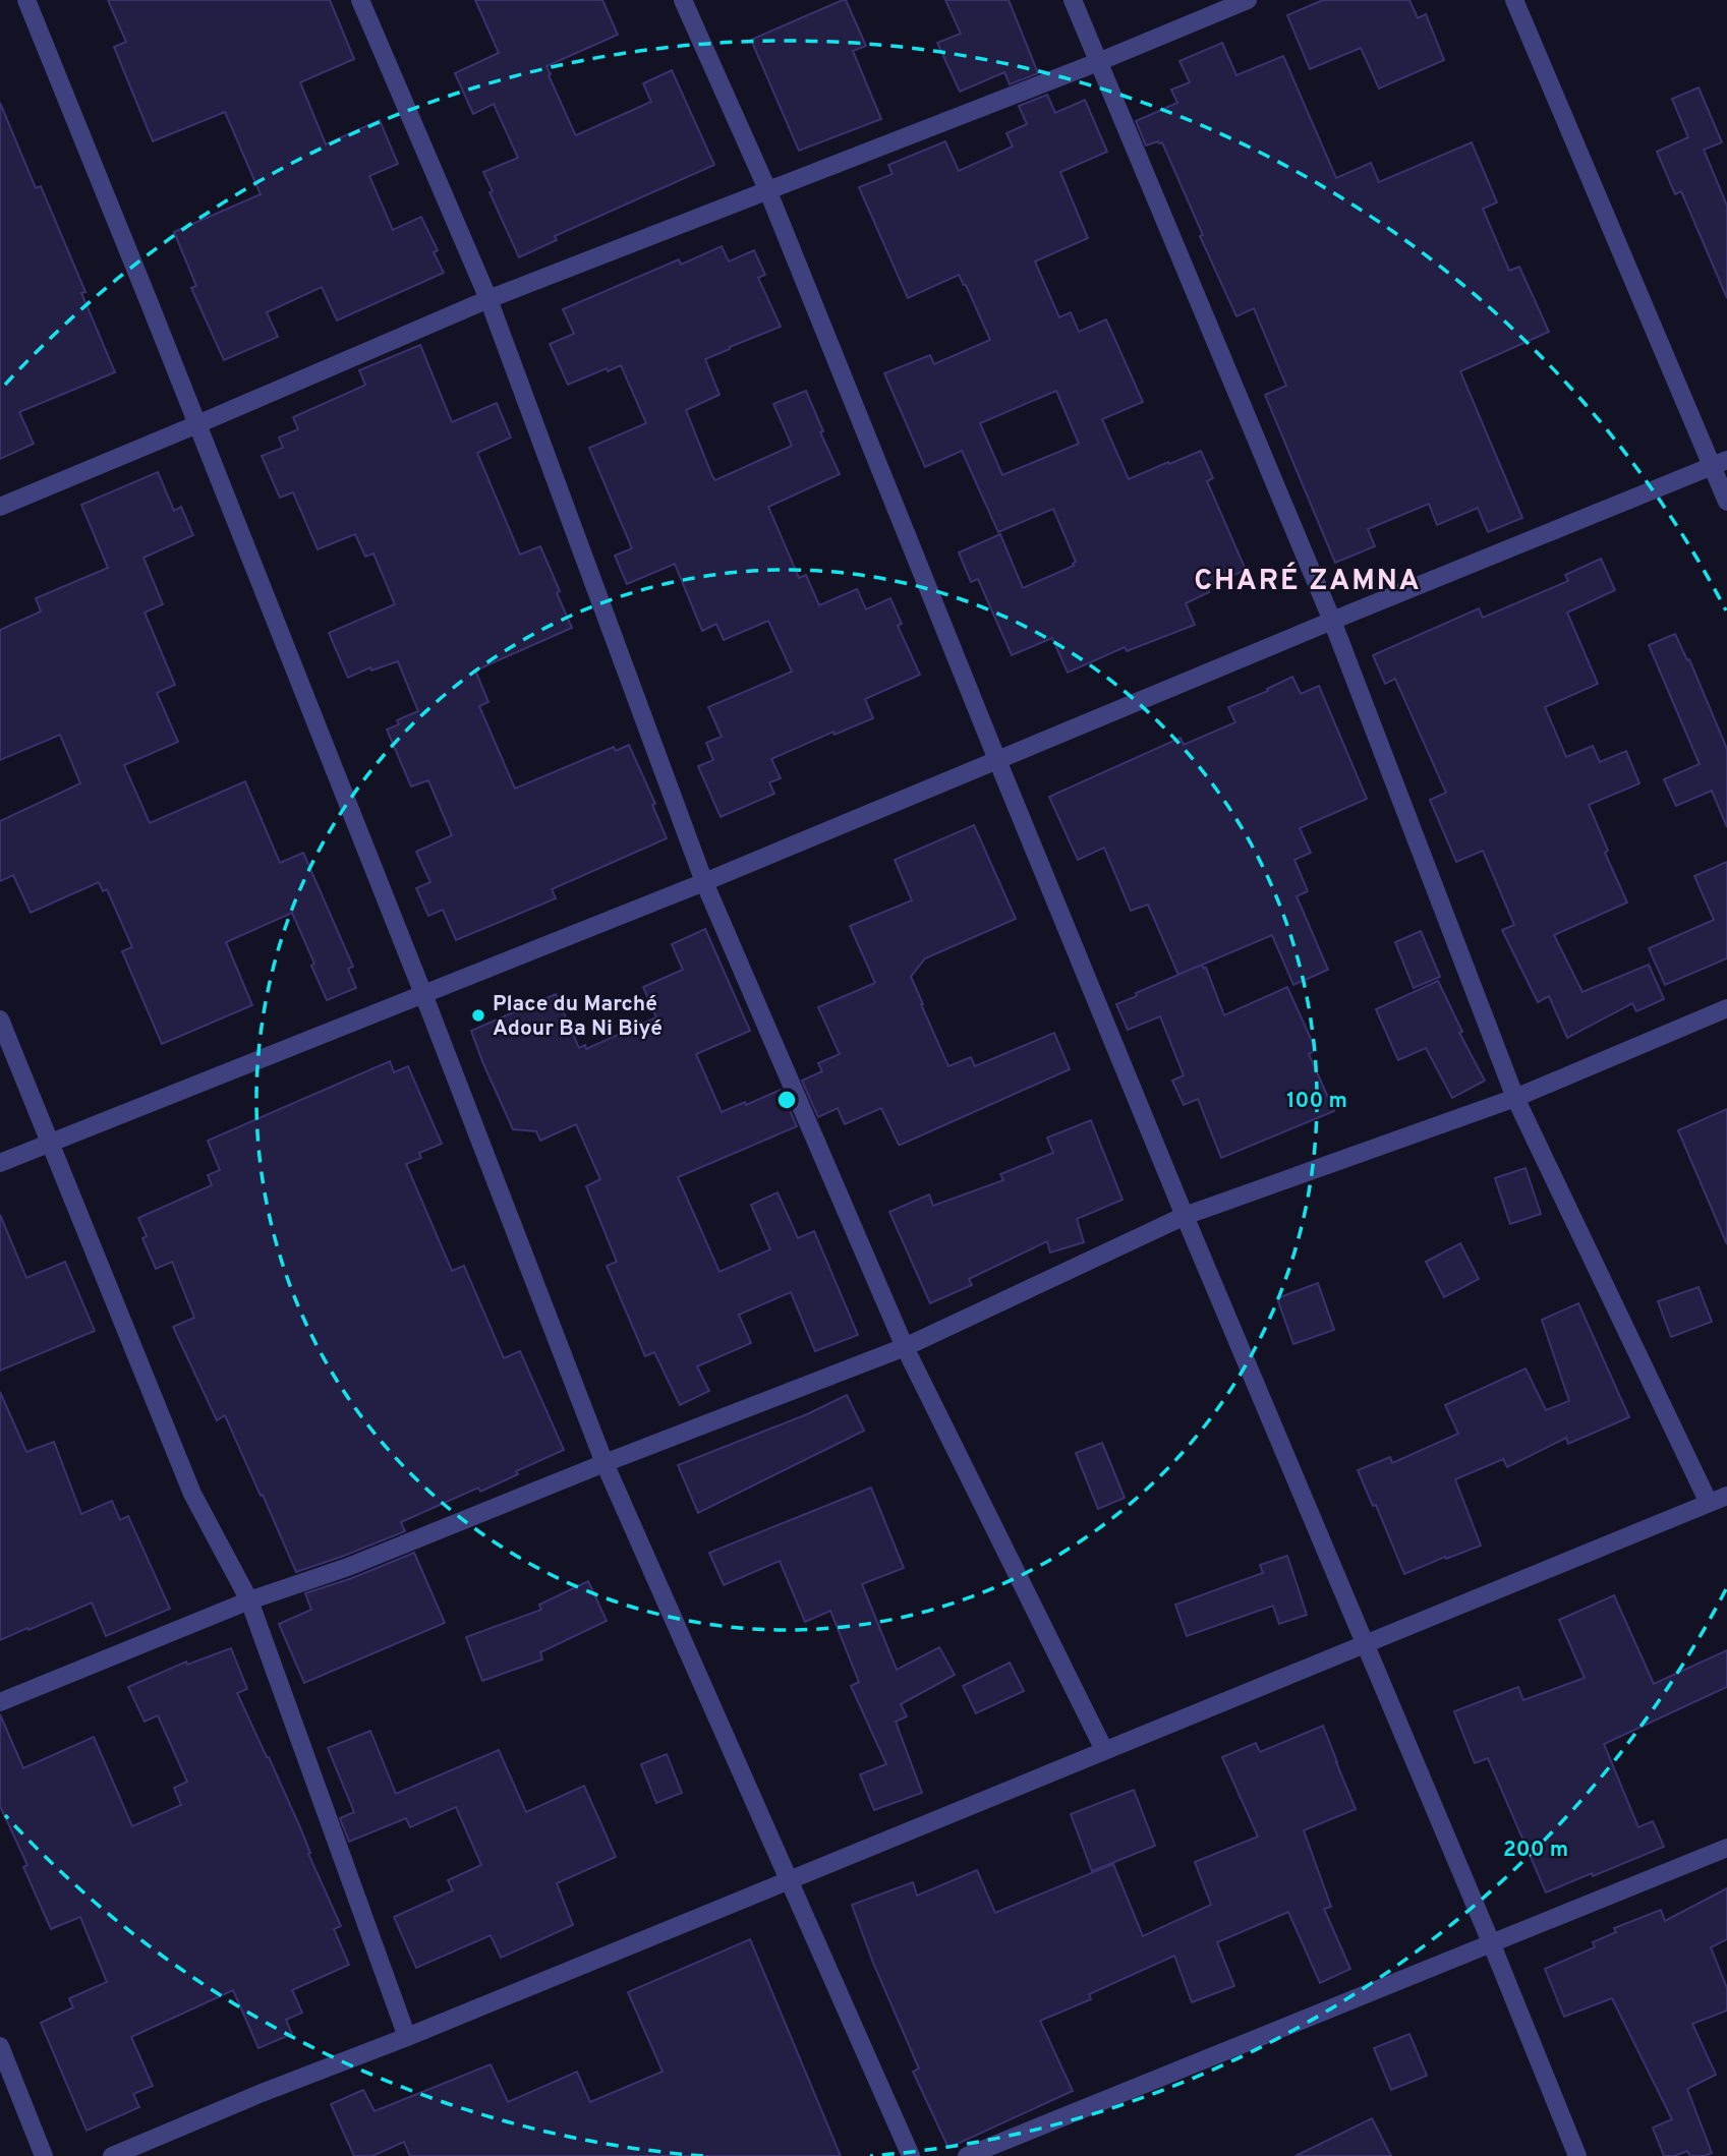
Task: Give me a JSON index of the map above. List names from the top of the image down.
{
  "districts": ["CHARÉ ZAMNA"],
  "places": ["Place du Marché Adour Ba Ni Biyé"],
  "rings": ["100 m", "200 m"]
}
